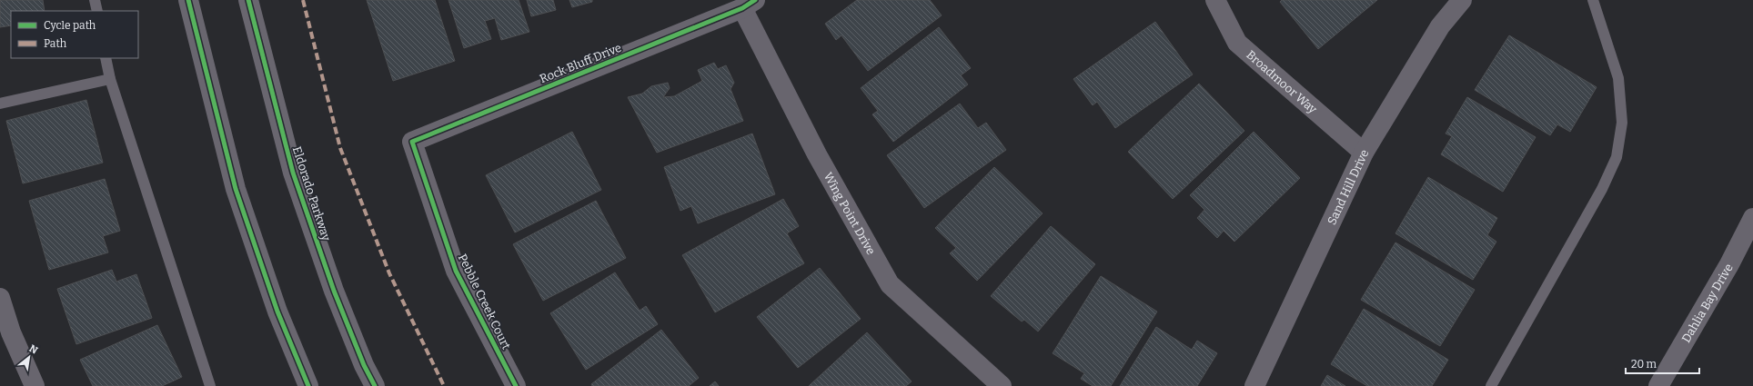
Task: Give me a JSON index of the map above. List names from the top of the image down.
{
  "streets": {
    "main road": ["Eldorado Parkway"],
    "street": [
      "Rock Bluff Drive",
      "Broadmoor Way",
      "Sand Hill Drive",
      "Wing Point Drive",
      "Pebble Creek Court",
      "Dahlia Bay Drive"
    ]
  },
  "crossings": [
    ["Rock Bluff Drive", "Wing Point Drive"],
    ["Rock Bluff Drive", "Pebble Creek Court"],
    ["Broadmoor Way", "Sand Hill Drive"]
  ],
  "legend": ["Cycle path", "Path"],
  "scale_bar": "20 m",
  "north": "top right"
}
